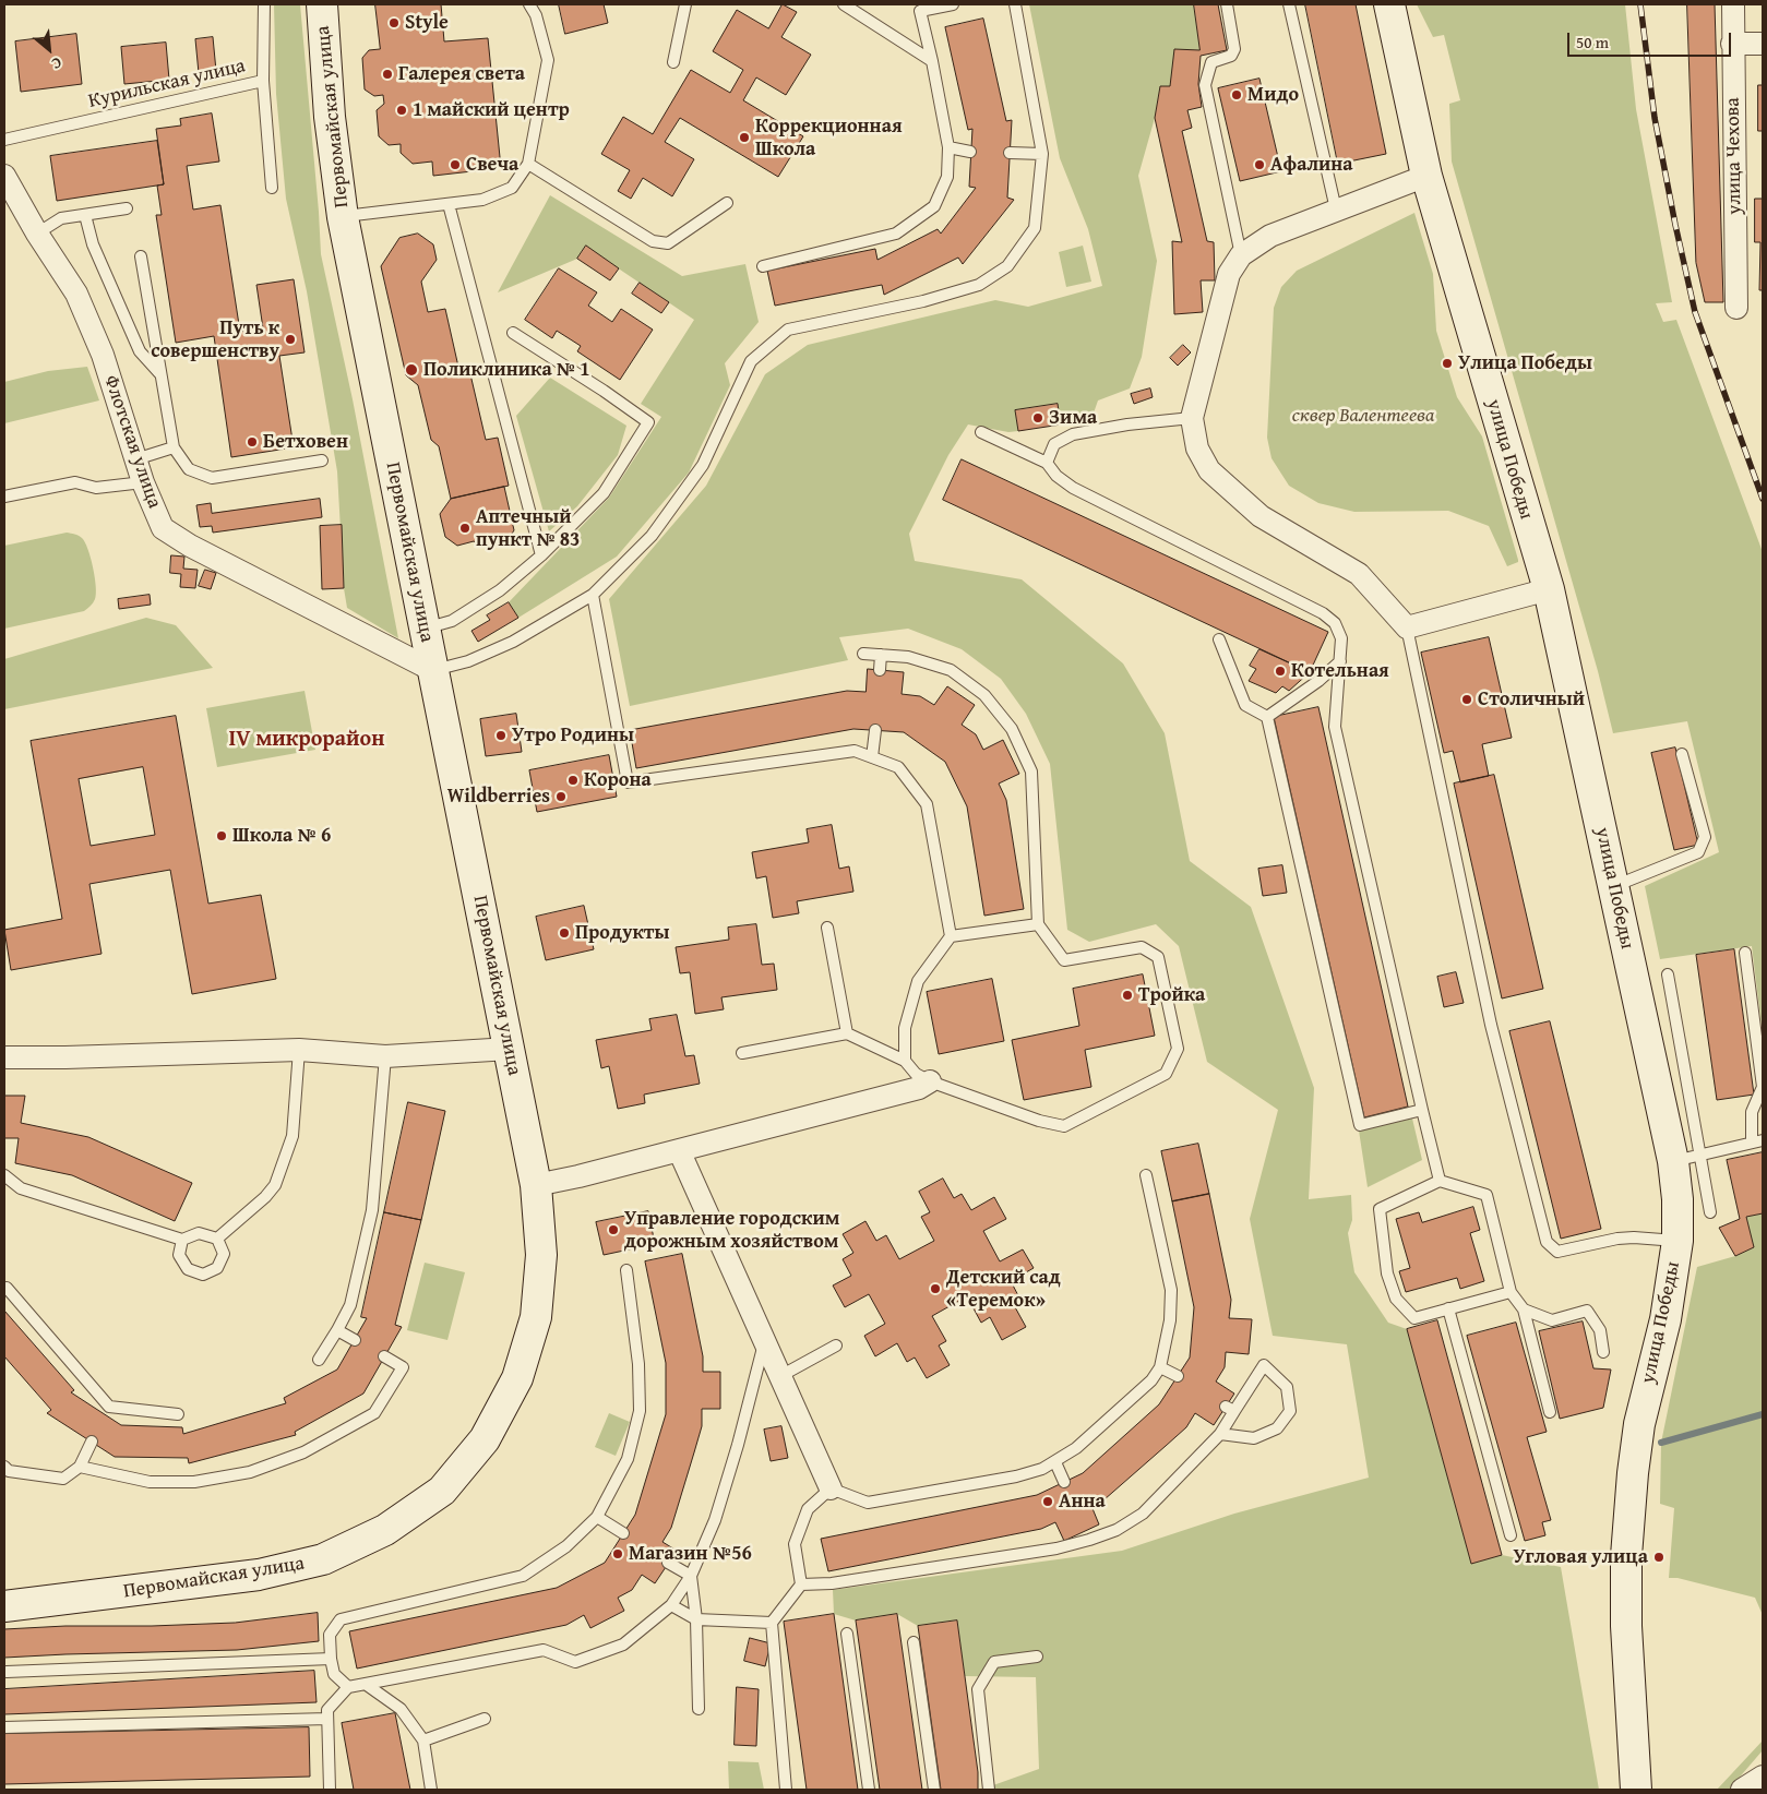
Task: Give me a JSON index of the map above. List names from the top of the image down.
{
  "streets": {
    "street": [
      "Первомайская улица",
      "улица Чехова",
      "Флотская улица",
      "улица Победы"
    ],
    "lane": ["Курильская улица"]
  },
  "crossings": [
    ["Первомайская улица", "Флотская улица"]
  ],
  "districts": ["IV микрорайон"],
  "parks": ["сквер Валентеева"],
  "places": [
    "Style",
    "Галерея света",
    "Мидо",
    "1 майский центр",
    "Коррекционная Школа",
    "Свеча",
    "Афалина",
    "Путь к совершенству",
    "Улица Победы",
    "Поликлиника № 1",
    "Зима",
    "Бетховен",
    "Аптечный пункт № 83",
    "Котельная",
    "Столичный",
    "Утро Родины",
    "Корона",
    "Wildberries",
    "Школа № 6",
    "Продукты",
    "Тройка",
    "Управление городским дорожным хозяйством",
    "Детский сад «Теремок»",
    "Анна",
    "Магазин №56",
    "Угловая улица"
  ],
  "scale_bar": "50 m",
  "north": "bottom right"
}
